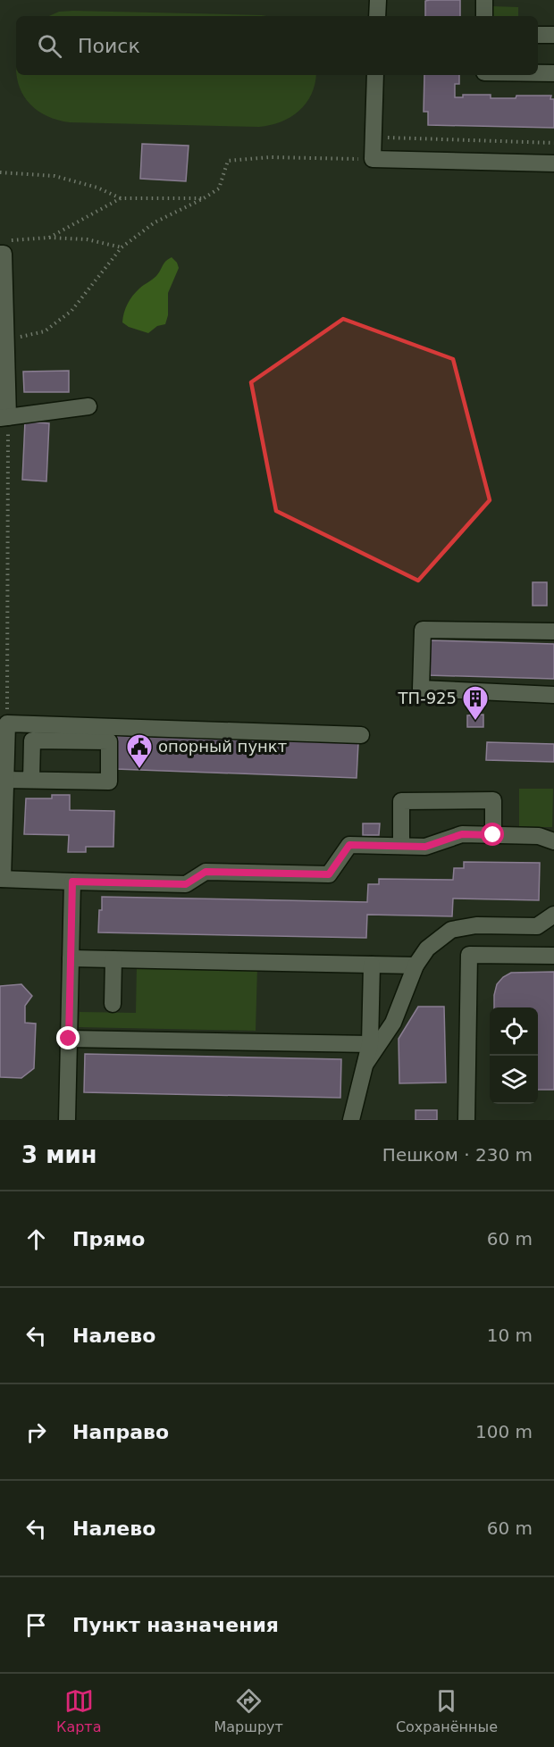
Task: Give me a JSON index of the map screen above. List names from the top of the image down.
{
  "places": {
    "building": ["ТП-925"],
    "public building": ["опорный пункт"]
  },
  "page": {
    "search": "Поиск",
    "heading": ["3 мин", "Пешком · 230 m"],
    "list": [
      ["Прямо", "60 m"],
      ["Налево", "10 m"],
      ["Направо", "100 m"],
      ["Налево", "60 m"],
      "Пункт назначения"
    ],
    "nav": ["Карта", "Маршрут", "Сохранённые"]
  }
}
